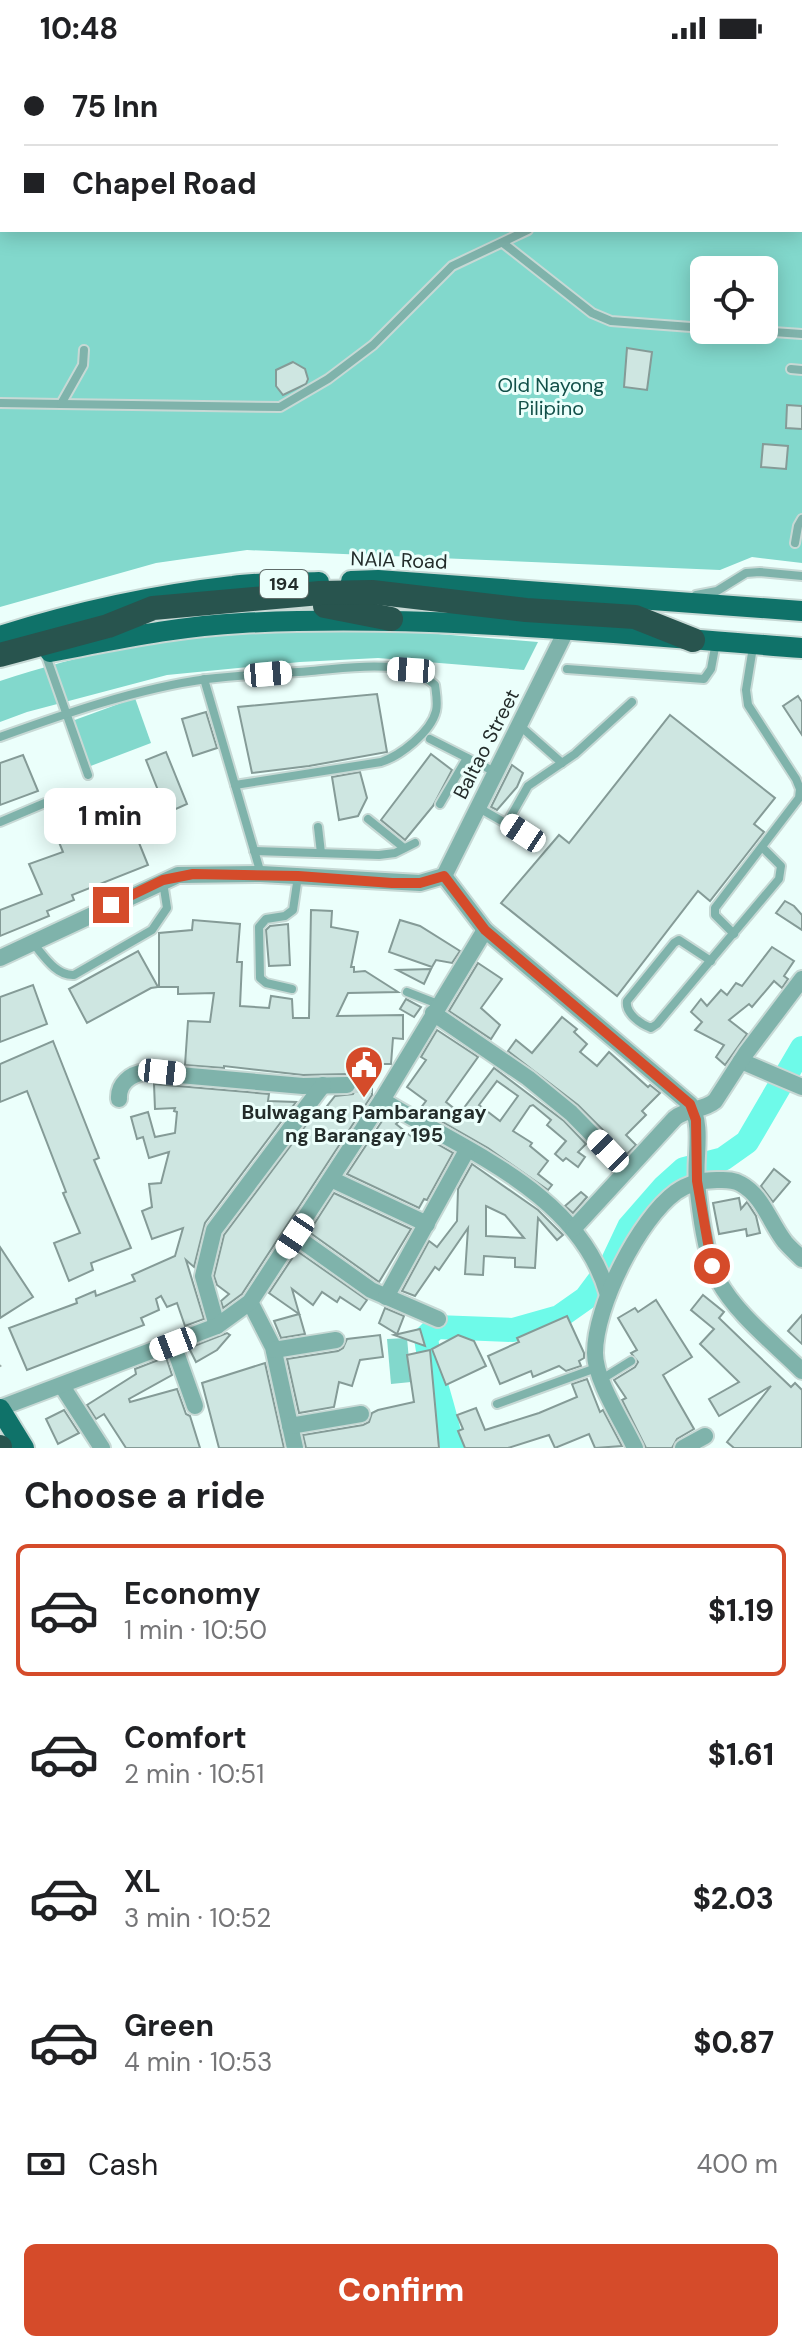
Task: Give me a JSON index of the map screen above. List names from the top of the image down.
{
  "streets": {
    "main road": ["NAIA Road", "194"],
    "street": ["Baltao Street"]
  },
  "crossings": [
    ["194", "Baltao Street"]
  ],
  "parks": ["Old Nayong Pilipino"],
  "places": {
    "public building": ["Bulwagang Pambarangay ng Barangay 195"]
  },
  "page": {
    "status": "10:48",
    "banner": ["75 Inn", "Chapel Road"],
    "bubble": "1 min",
    "heading": "Choose a ride",
    "list": [
      {
        "name": "Economy",
        "note": "1 min · 10:50",
        "value": "$1.19"
      },
      {
        "name": "Comfort",
        "note": "2 min · 10:51",
        "value": "$1.61"
      },
      {
        "name": "XL",
        "note": "3 min · 10:52",
        "value": "$2.03"
      },
      {
        "name": "Green",
        "note": "4 min · 10:53",
        "value": "$0.87"
      }
    ],
    "pay": ["Cash", "400 m"],
    "buttons": "Confirm"
  }
}
